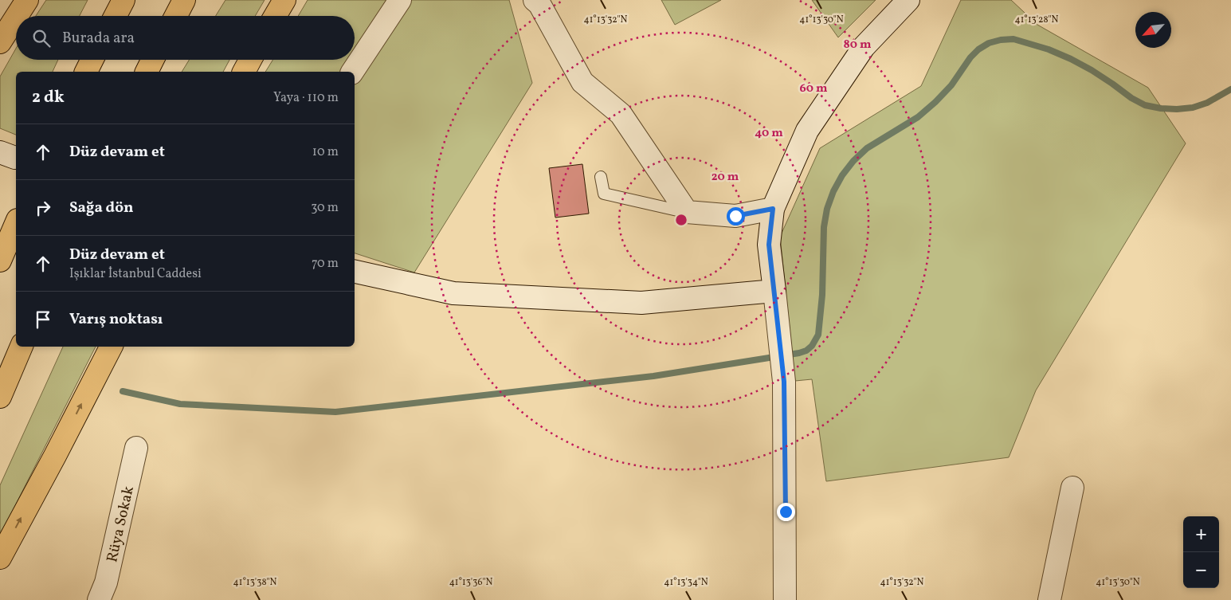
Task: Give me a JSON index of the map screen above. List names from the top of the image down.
{
  "streets": {
    "street": ["Rüya Sokak"]
  },
  "north": "bottom left",
  "page": {
    "search": "Burada ara",
    "heading": ["2 dk", "Yaya · 110 m"],
    "list": [
      ["Düz devam et", "10 m"],
      ["Sağa dön", "30 m"],
      ["Düz devam et", "Işıklar İstanbul Caddesi", "70 m"],
      "Varış noktası"
    ],
    "map_buttons": ["+", "−"]
  },
  "coordinates": [
    "41°13'32\"N",
    "41°13'30\"N",
    "41°13'28\"N",
    "41°13'38\"N",
    "41°13'36\"N",
    "41°13'34\"N"
  ],
  "rings": [
    "80 m",
    "60 m",
    "40 m",
    "20 m"
  ]
}
